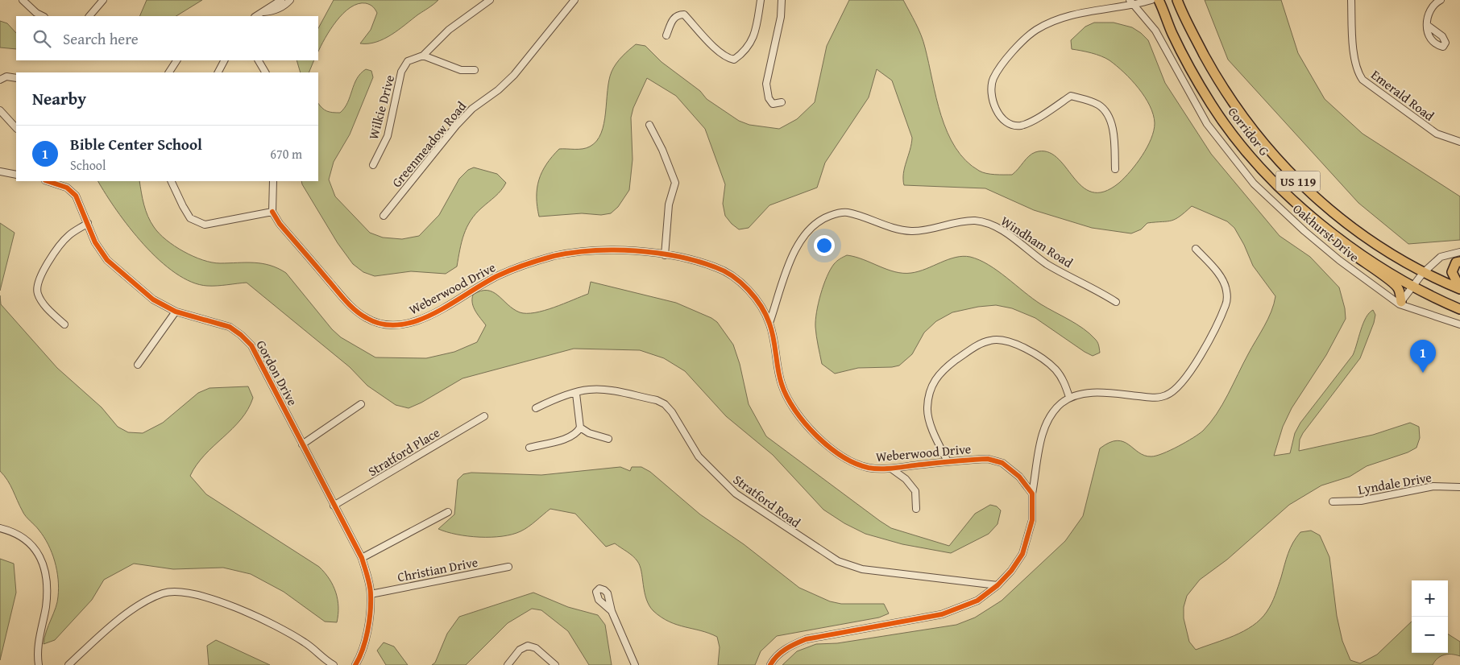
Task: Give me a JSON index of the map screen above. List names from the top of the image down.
{
  "streets": {
    "highway": ["Corridor G", "US 119"],
    "street": [
      "Emerald Road",
      "Wilkie Drive",
      "Greenmeadow Road",
      "Oakhurst Drive",
      "Windham Road",
      "Weberwood Drive",
      "Gordon Drive",
      "Stratford Place",
      "Lyndale Drive",
      "Stratford Road",
      "Christian Drive"
    ]
  },
  "crossings": [
    ["Windham Road", "Weberwood Drive"],
    ["Gordon Drive", "Stratford Place"],
    ["Gordon Drive", "Christian Drive"]
  ],
  "page": {
    "search": "Search here",
    "heading": "Nearby",
    "list": [
      {
        "mark": "1",
        "name": "Bible Center School",
        "note": "School",
        "value": "670 m"
      }
    ],
    "pins": "1",
    "map_buttons": ["+", "−"]
  }
}
